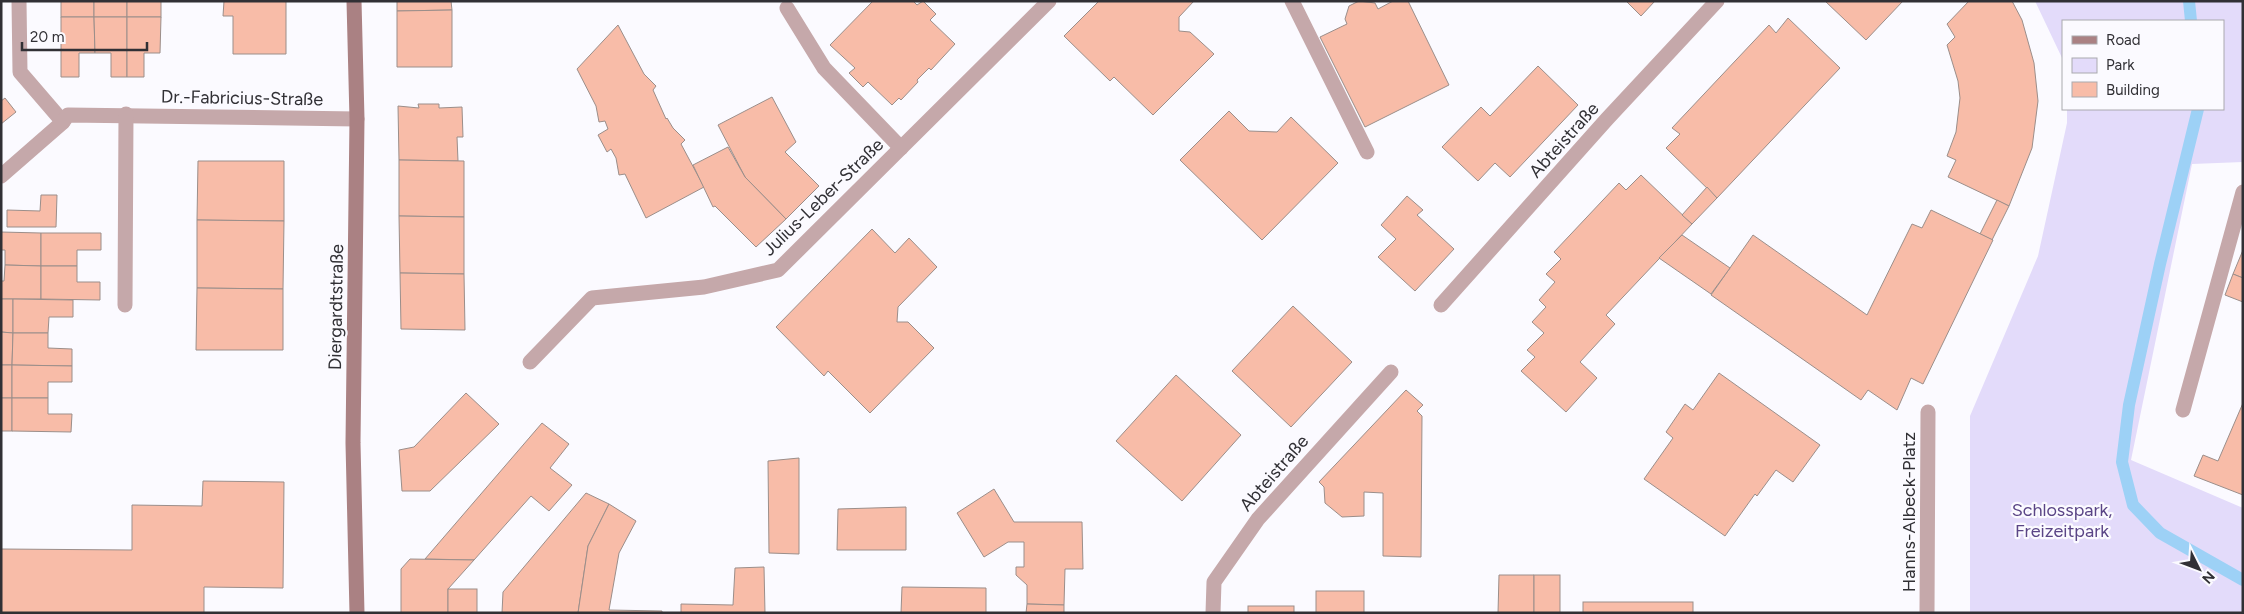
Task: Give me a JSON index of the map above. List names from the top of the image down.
{
  "streets": {
    "street": [
      "Dr.-Fabricius-Straße",
      "Abteistraße",
      "Julius-Leber-Straße",
      "Diergardtstraße",
      "Hanns-Albeck-Platz"
    ]
  },
  "crossings": [
    ["Dr.-Fabricius-Straße", "Diergardtstraße"]
  ],
  "parks": ["Schlosspark, Freizeitpark"],
  "legend": ["Road", "Park", "Building"],
  "scale_bar": "20 m",
  "north": "bottom right"
}
